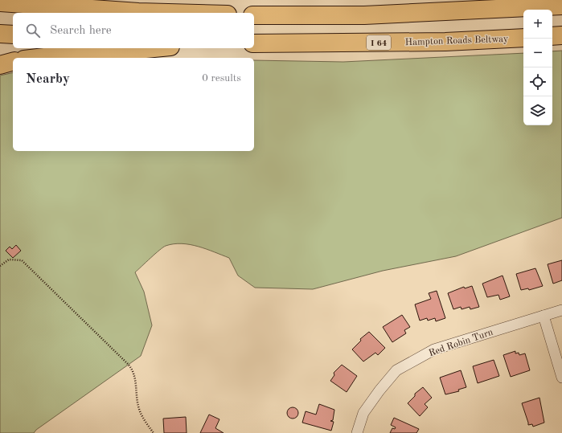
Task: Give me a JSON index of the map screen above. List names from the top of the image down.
{
  "streets": {
    "highway": ["Hampton Roads Beltway", "I 64"],
    "street": ["Red Robin Turn"]
  },
  "page": {
    "map_buttons": ["+", "−"],
    "search": "Search here",
    "heading": ["Nearby", "0 results"]
  }
}
